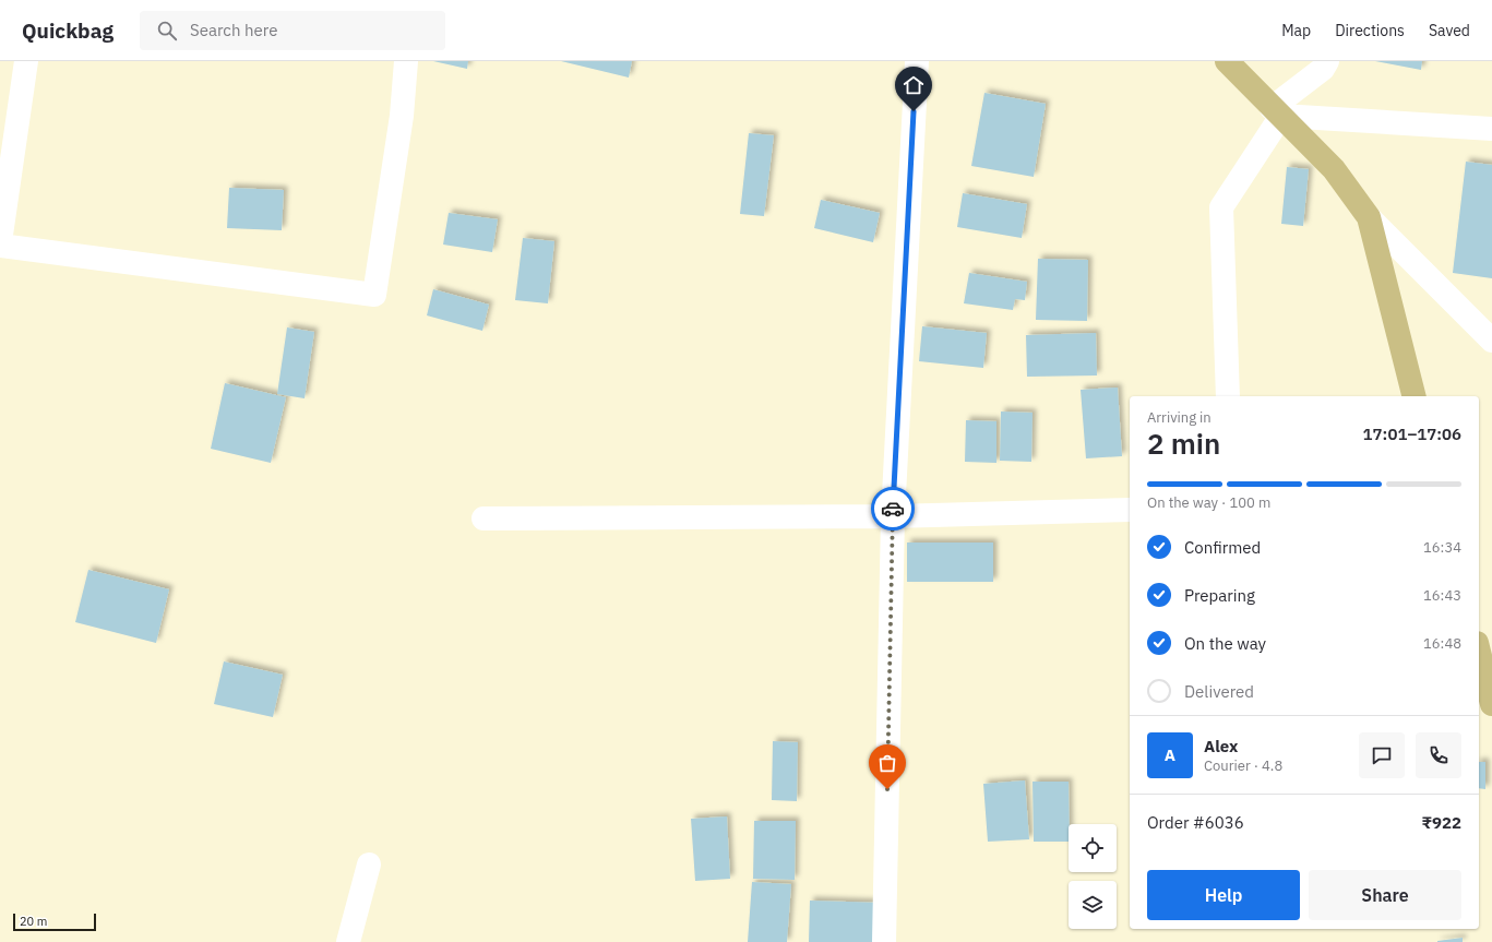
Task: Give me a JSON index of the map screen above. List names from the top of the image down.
{
  "scale_bar": "20 m",
  "page": {
    "header": "Quickbag",
    "search": "Search here",
    "nav": ["Map", "Directions", "Saved"],
    "heading": ["2 min", "Arriving in", "17:01–17:06"],
    "panel": [
      "Alex",
      "Courier · 4.8",
      "Order #6036",
      "₹922"
    ],
    "bar": "On the way · 100 m",
    "list": [
      ["Confirmed", "16:34"],
      ["Preparing", "16:43"],
      ["On the way", "16:48"],
      "Delivered"
    ],
    "round": "A",
    "buttons": ["Help", "Share"],
    "scale": "20 m"
  }
}
